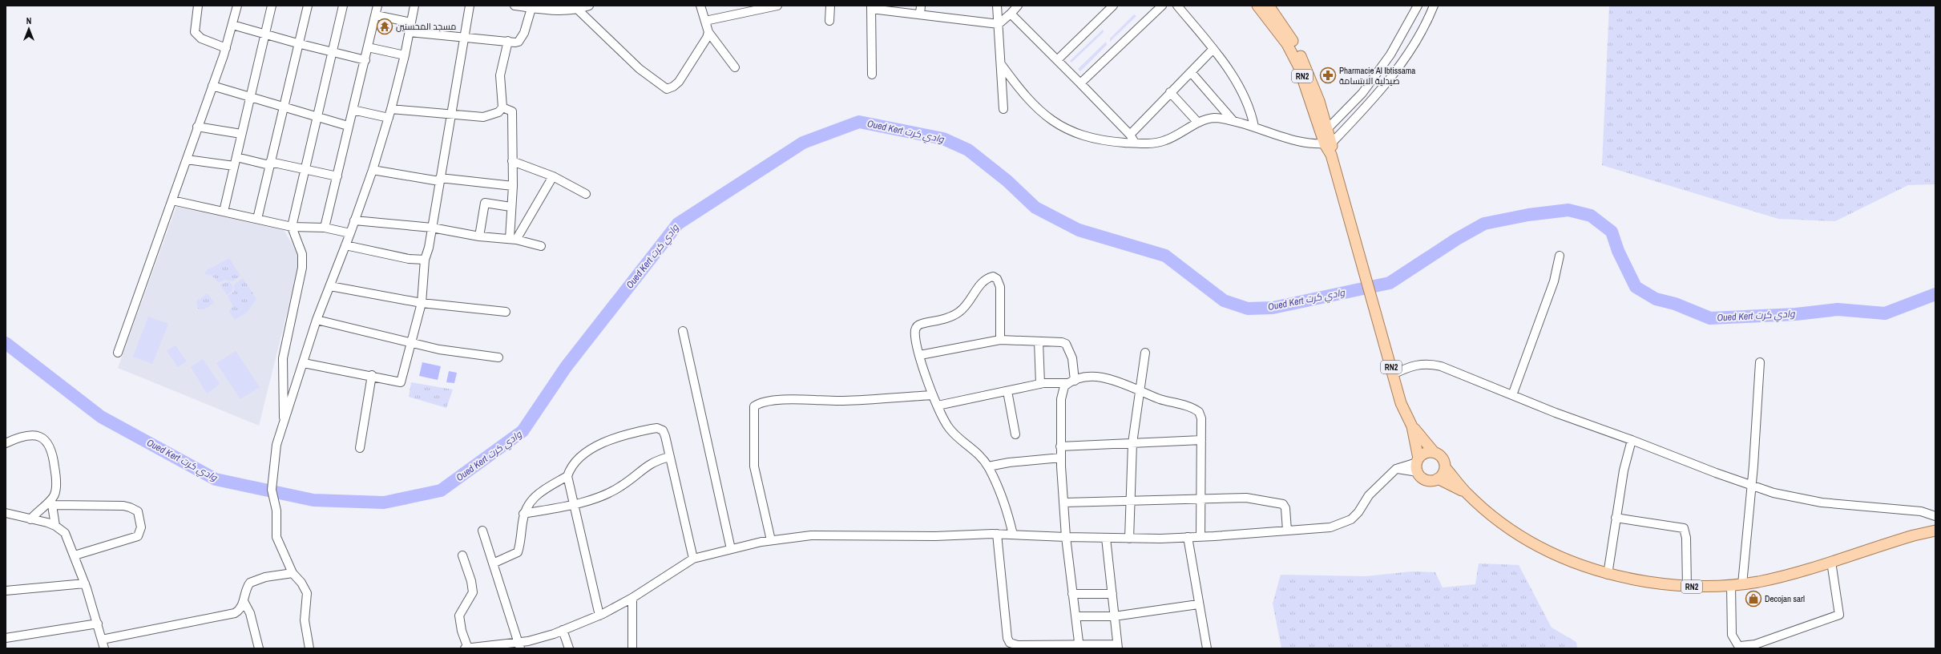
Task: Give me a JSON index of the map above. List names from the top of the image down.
{
  "streets": {
    "main road": ["RN2"]
  },
  "water": ["Oued Kert وادي كرت"],
  "places": {
    "temple": ["مسجد المحسنين"],
    "pharmacy": ["Pharmacie Al Ibtissama صيدلية الابتسامة"],
    "shop": ["Decojan sarl"]
  },
  "north": "top"
}
